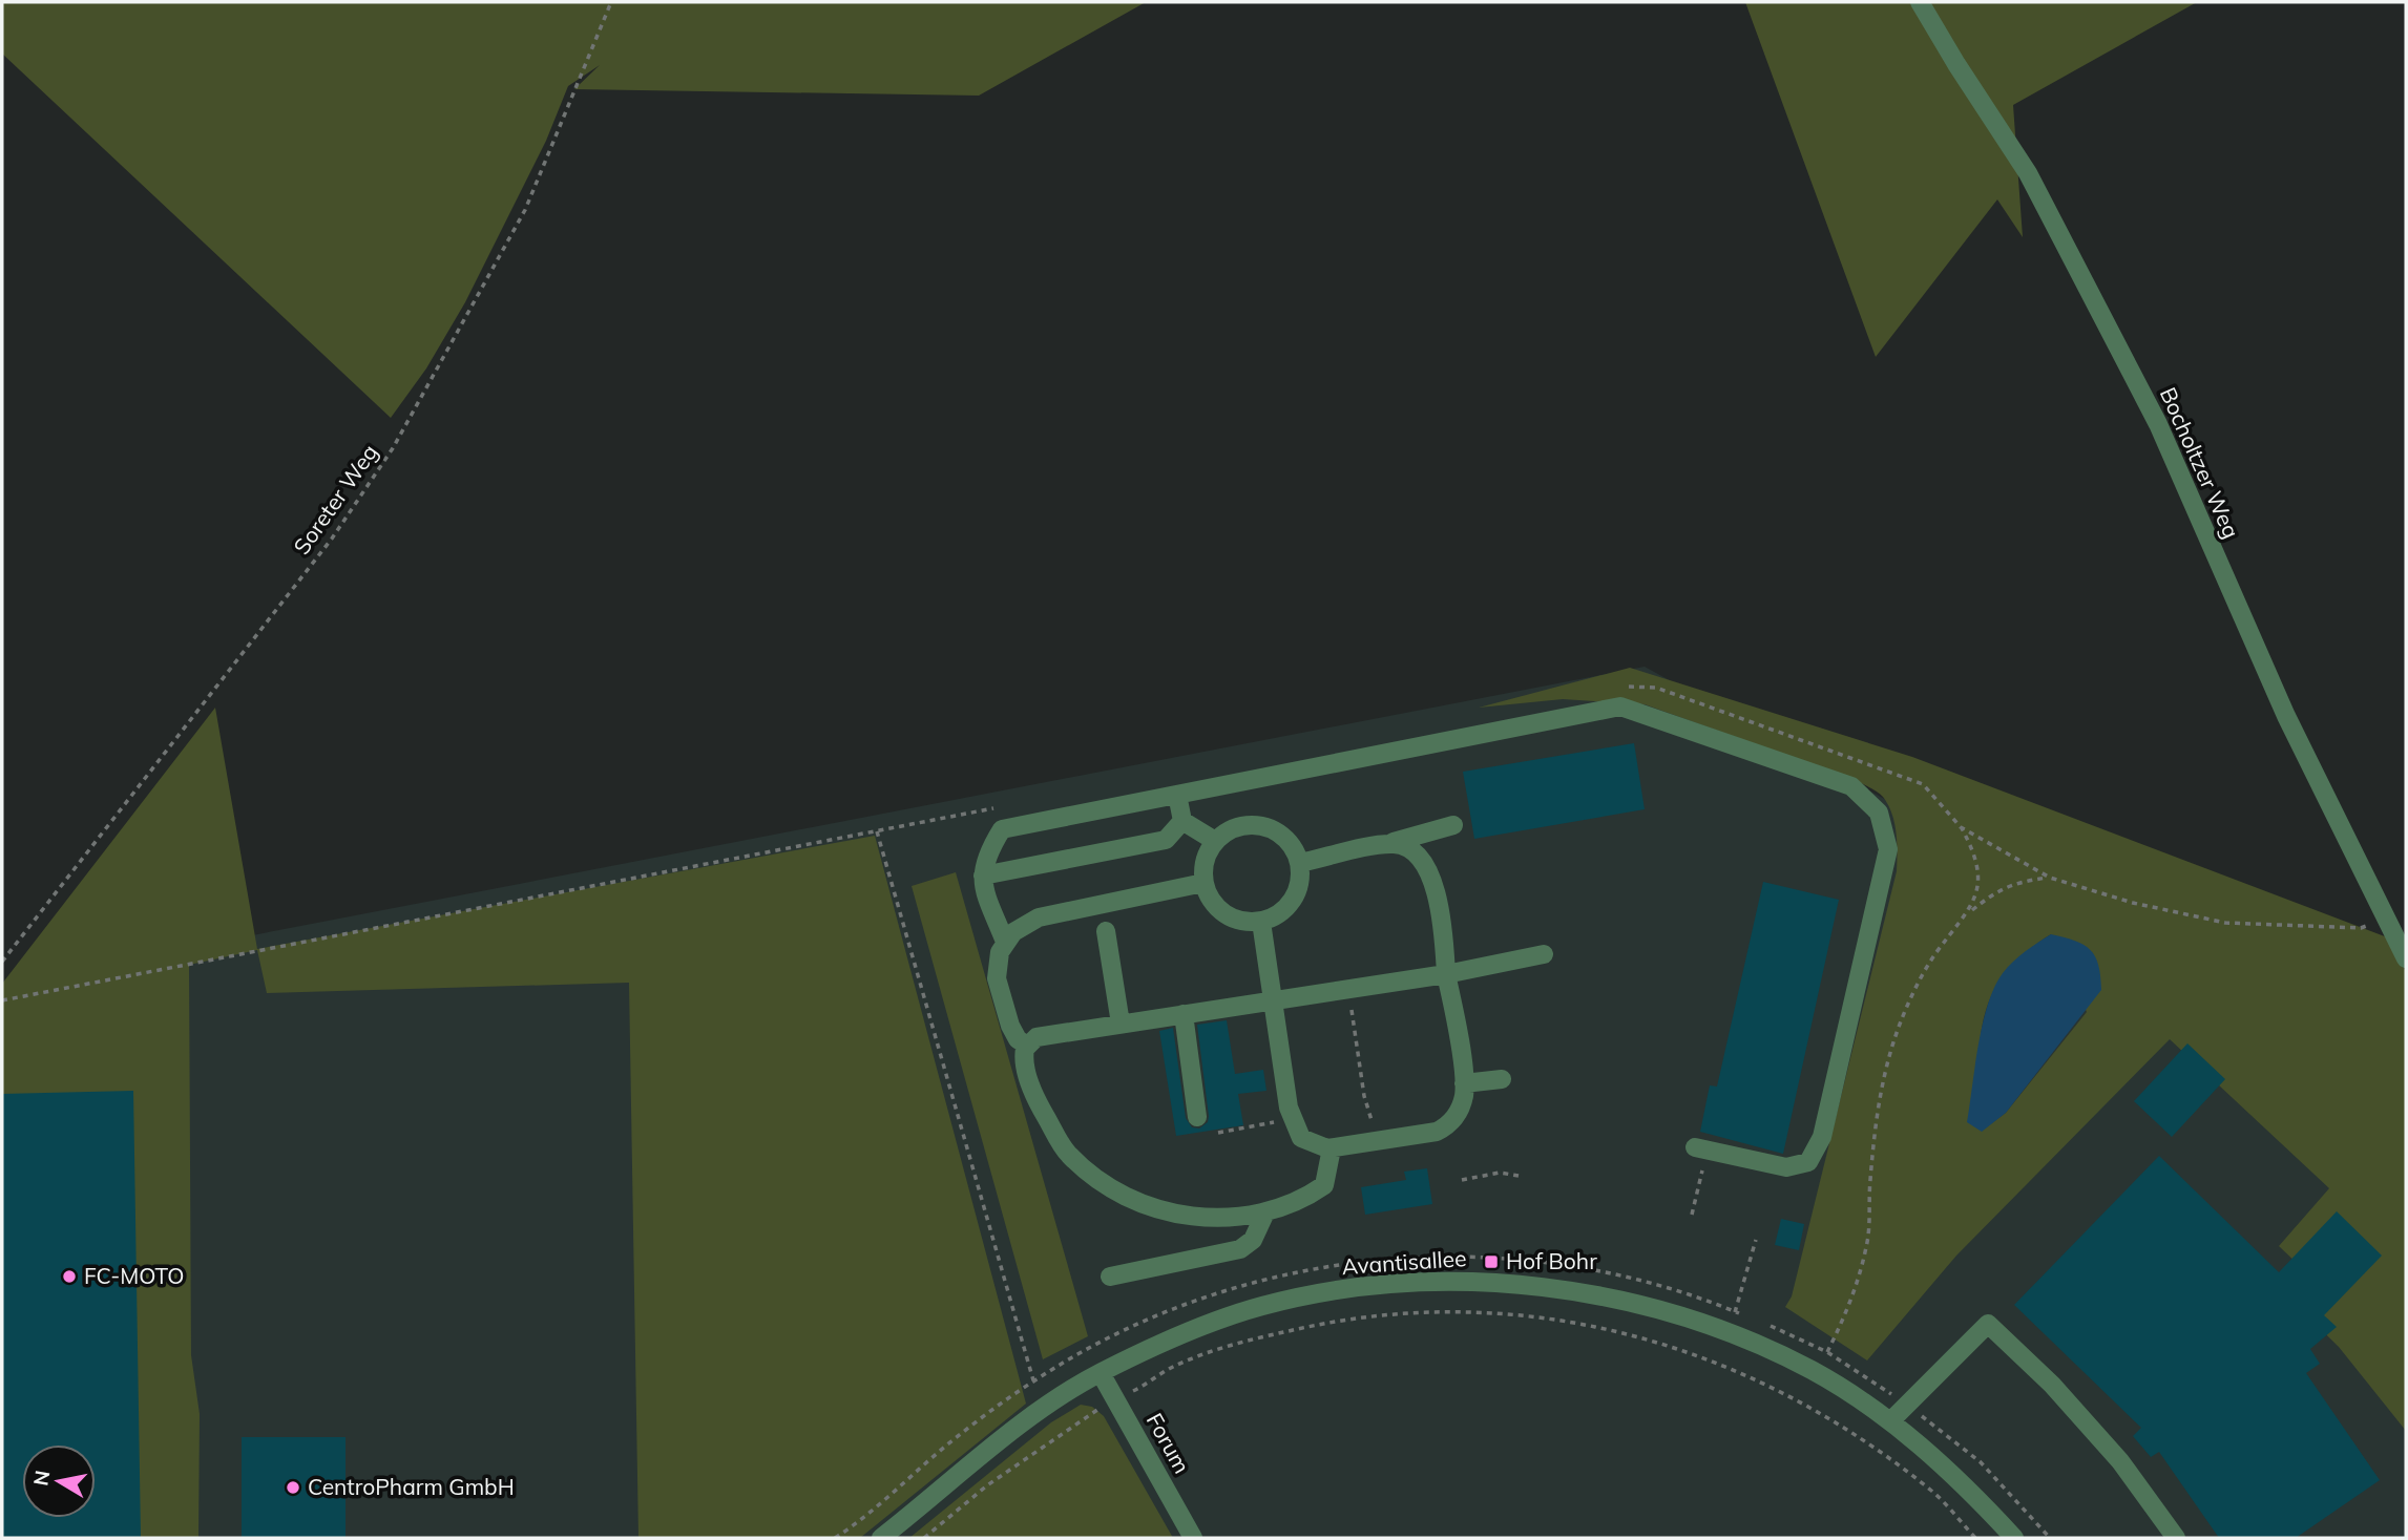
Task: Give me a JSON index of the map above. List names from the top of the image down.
{
  "streets": {
    "street": ["Bocholtzer Weg", "Avantisallee", "Forum"],
    "path": ["Soreter Weg"]
  },
  "crossings": [
    ["Avantisallee", "Forum"]
  ],
  "places": {
    "transit": ["Hof Bohr"],
    "other": ["FC-MOTO", "CentroPharm GmbH"]
  },
  "north": "left"
}
